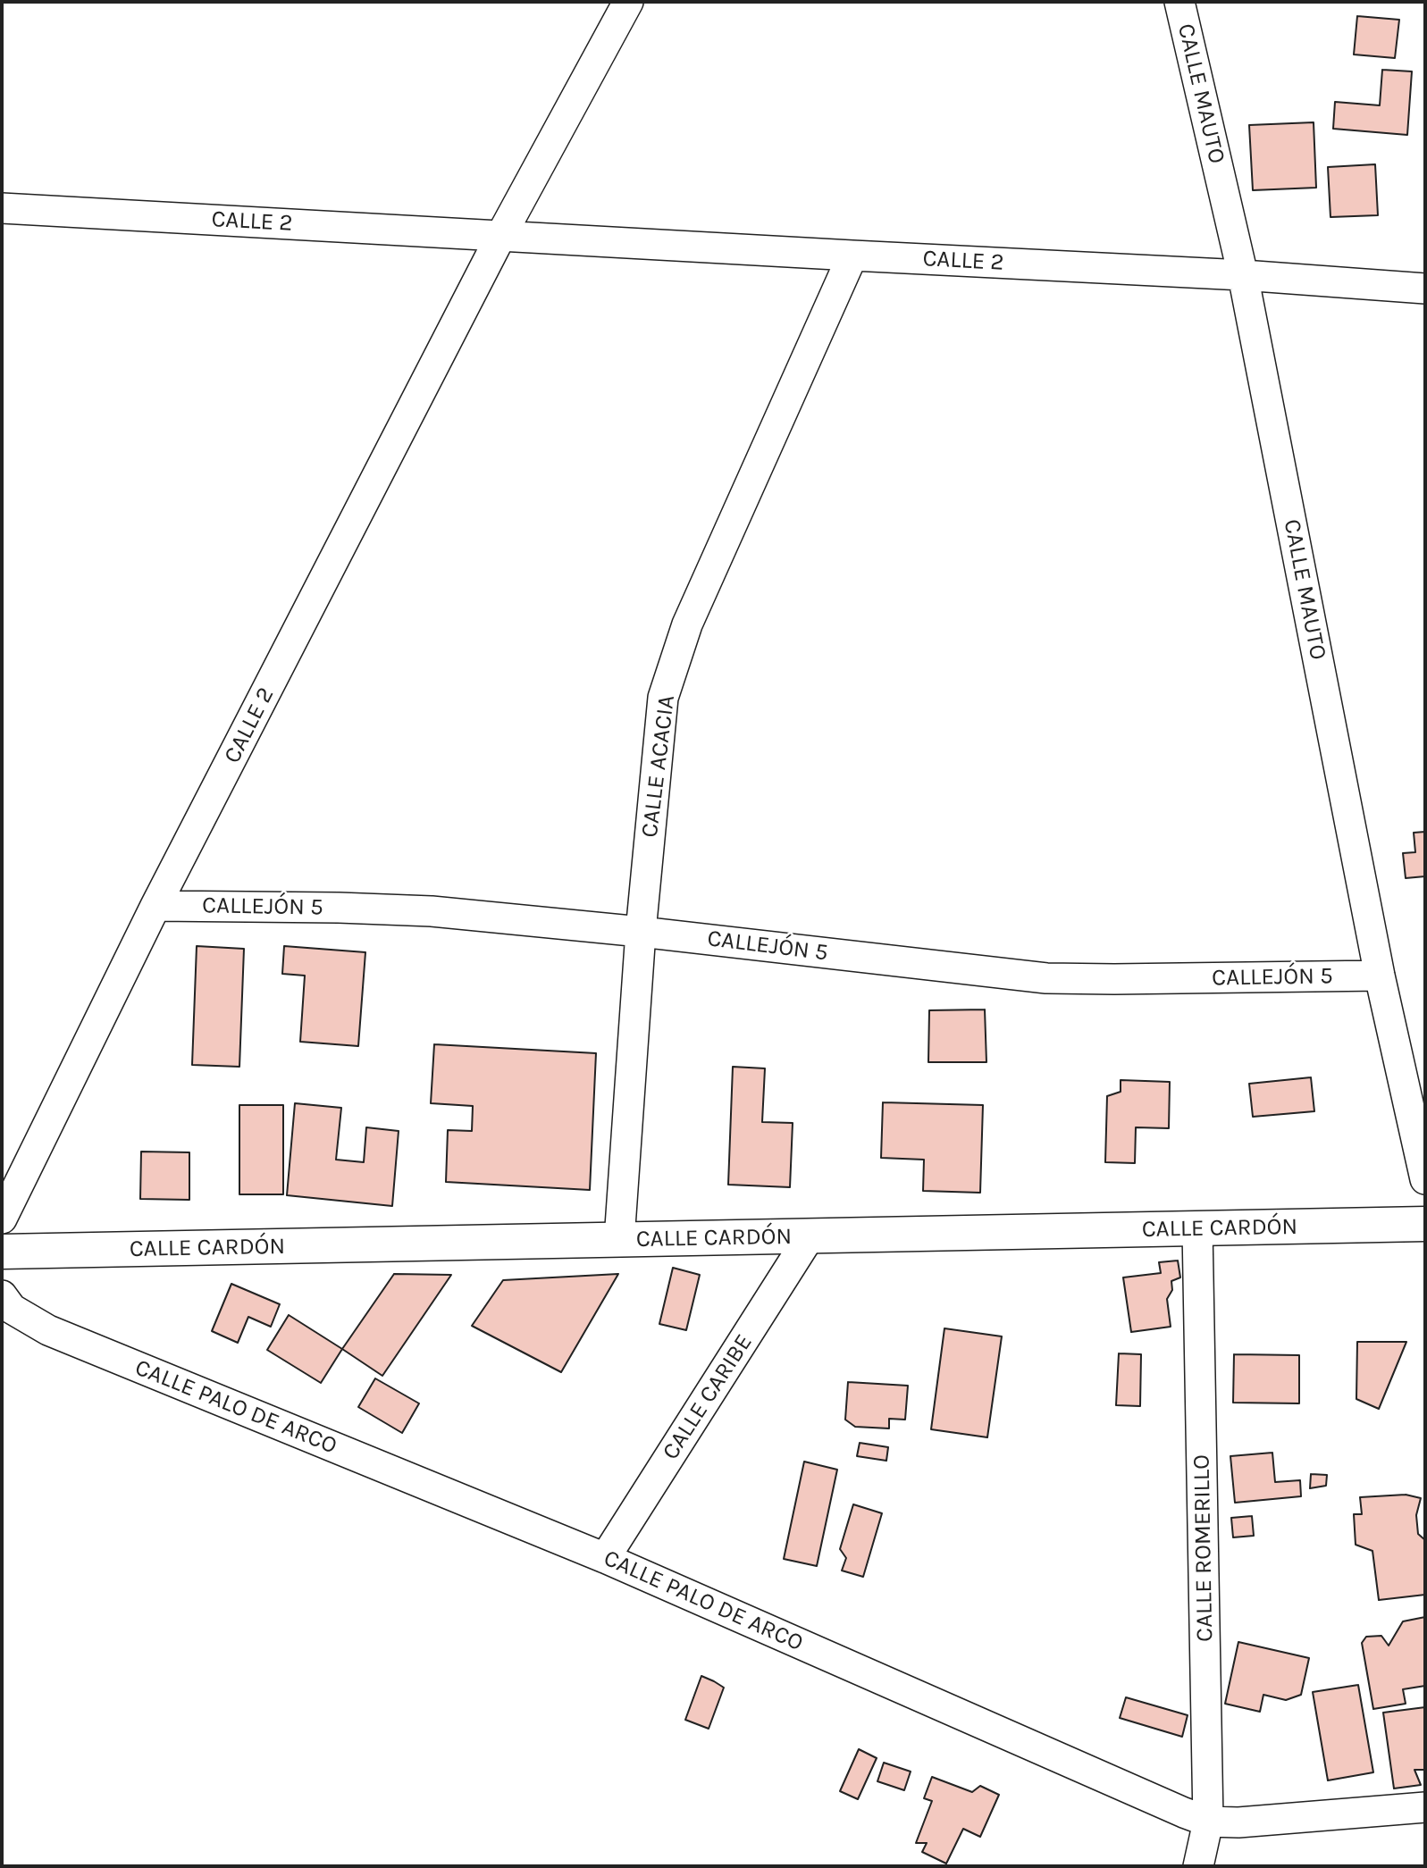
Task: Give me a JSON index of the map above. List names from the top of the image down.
{
  "streets": {
    "main road": ["CALLE CARDÓN"],
    "street": [
      "CALLE MAUTO",
      "CALLE 2",
      "CALLE ACACIA",
      "CALLEJÓN 5",
      "CALLE CARIBE",
      "CALLE PALO DE ARCO",
      "CALLE ROMERILLO"
    ]
  },
  "crossings": [
    ["CALLE MAUTO", "CALLE 2"],
    ["CALLE MAUTO", "CALLEJÓN 5"],
    ["CALLE 2", "CALLE ACACIA"],
    ["CALLE 2", "CALLEJÓN 5"],
    ["CALLE ACACIA", "CALLEJÓN 5"],
    ["CALLE ACACIA", "CALLE CARDÓN"],
    ["CALLE CARDÓN", "CALLE CARIBE"],
    ["CALLE CARDÓN", "CALLE ROMERILLO"],
    ["CALLE CARIBE", "CALLE PALO DE ARCO"],
    ["CALLE PALO DE ARCO", "CALLE ROMERILLO"]
  ]
}
